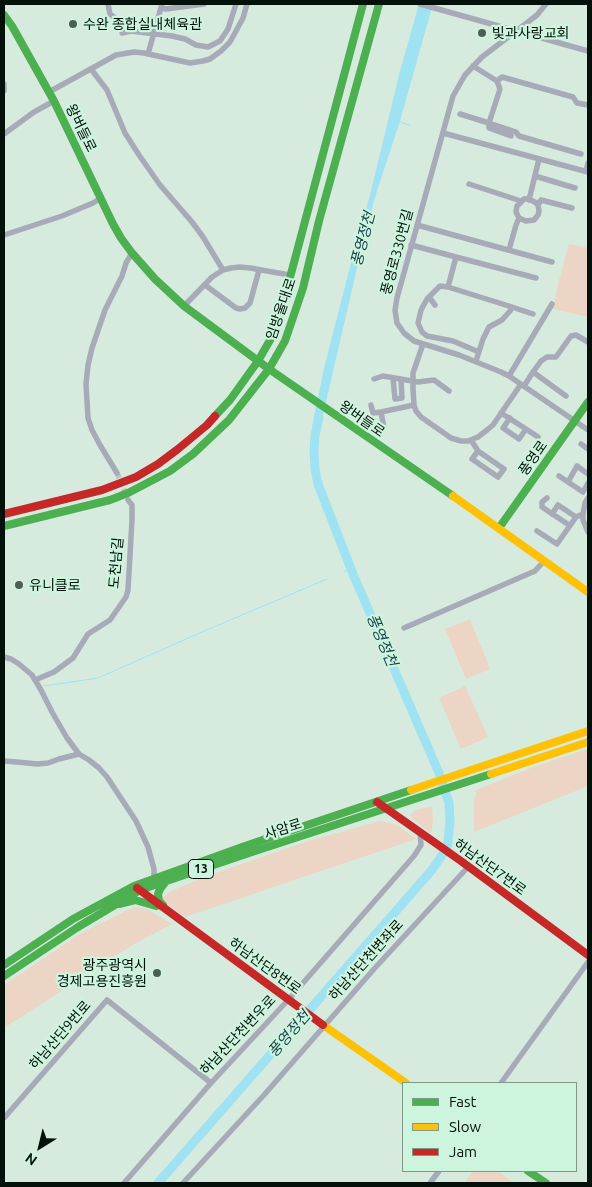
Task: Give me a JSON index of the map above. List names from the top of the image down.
{
  "streets": {
    "main road": [
      "왕버들로",
      "임방울대로",
      "풍영로",
      "사암로",
      "하남산단7번로",
      "13",
      "하남산단8번로"
    ],
    "street": [
      "풍영로330번길",
      "도천남길",
      "하남산단천변좌로",
      "하남산단9번로",
      "하남산단천변우로"
    ]
  },
  "crossings": [
    ["왕버들로", "임방울대로"],
    ["왕버들로", "풍영로"],
    ["풍영로330번길", "풍영로"],
    ["사암로", "하남산단7번로"],
    ["사암로", "하남산단8번로"],
    ["하남산단7번로", "하남산단천변좌로"],
    ["하남산단7번로", "하남산단천변우로"],
    ["하남산단천변좌로", "하남산단8번로"],
    ["하남산단8번로", "하남산단천변우로"],
    ["하남산단9번로", "하남산단천변우로"]
  ],
  "water": ["풍영정천"],
  "places": [
    "수완 종합실내체육관",
    "빛과사랑교회",
    "유니클로",
    "광주광역시 경제고용진흥원"
  ],
  "legend": ["Fast", "Slow", "Jam"],
  "north": "bottom left"
}
